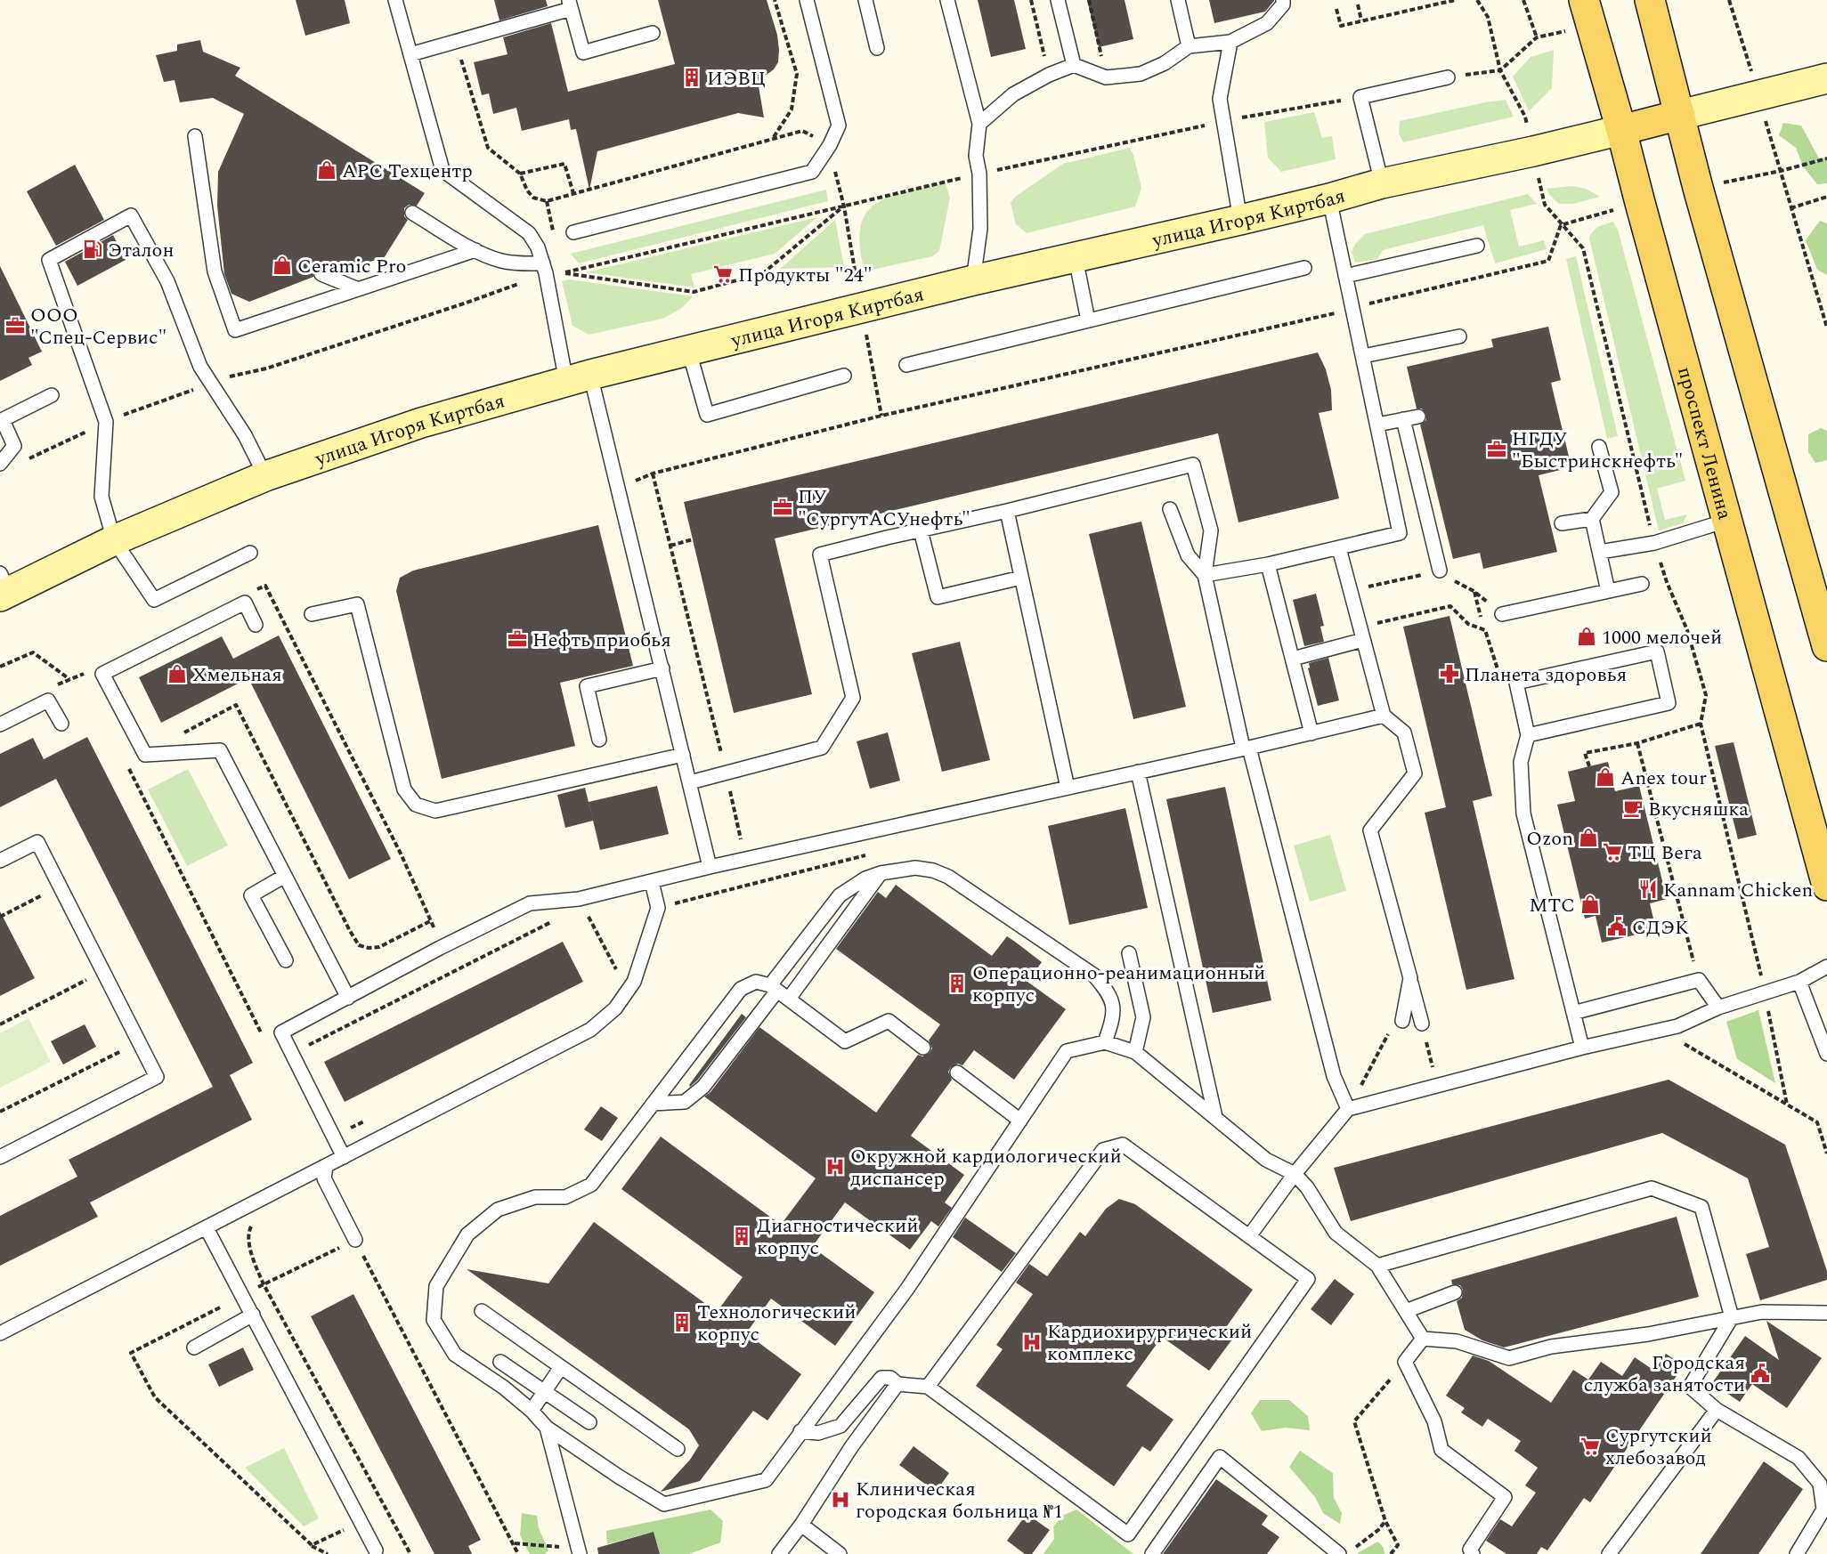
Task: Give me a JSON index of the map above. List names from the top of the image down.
{
  "streets": {
    "main road": ["улица Игоря Киртбая", "проспект Ленина"]
  },
  "crossings": [
    ["улица Игоря Киртбая", "проспект Ленина"]
  ],
  "places": {
    "building": [
      "ИЭВЦ",
      "Операционно-реанимационный корпус",
      "Диагностический корпус",
      "Технологический корпус"
    ],
    "shop": [
      "АРС Техцентр",
      "Ceramic Pro",
      "1000 мелочей",
      "Хмельная",
      "Anex tour",
      "Ozon",
      "МТС"
    ],
    "fuel station": ["Эталон"],
    "supermarket": ["Продукты \"24\"", "ТЦ Вега", "Сургутский хлебозавод"],
    "office": [
      "ООО \"Спец-Сервис\"",
      "НГДУ \"Быстринскнефть\"",
      "ПУ \"СургутАСУнефть\"",
      "Нефть приобья"
    ],
    "pharmacy": ["Планета здоровья"],
    "cafe": ["Вкусняшка"],
    "restaurant": ["Kannam Chicken"],
    "public building": ["СДЭК", "Городская служба занятости"],
    "hospital": ["Окружной кардиологический диспансер", "Кардиохирургический комплекс", "Клиническая городская больница №1"]
  }
}
